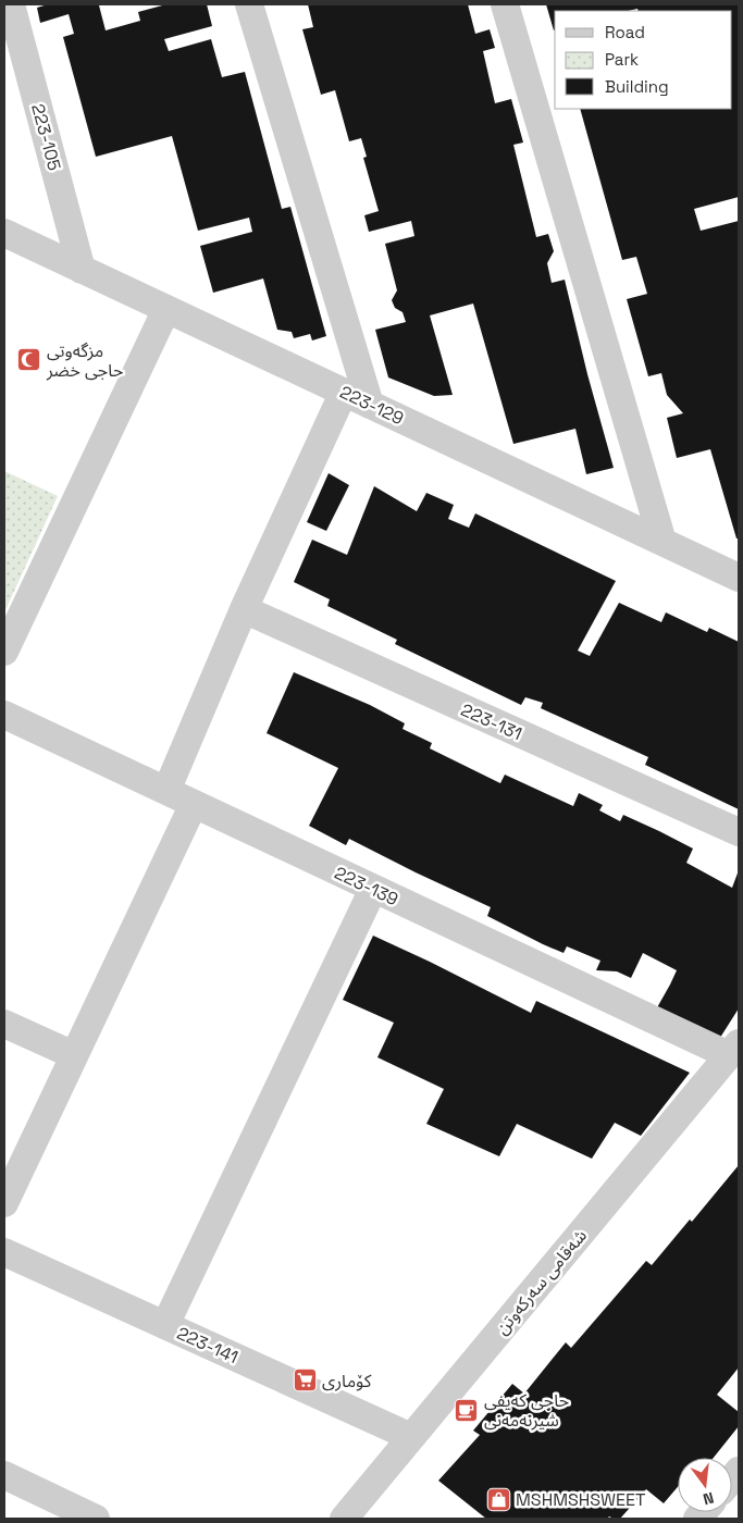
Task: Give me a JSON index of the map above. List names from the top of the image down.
{
  "streets": {
    "street": [
      "223-105",
      "223-129",
      "223-131",
      "223-139",
      "شەقامی سەرکەوتن",
      "223-141"
    ]
  },
  "crossings": [
    ["223-105", "223-129"],
    ["223-139", "شەقامی سەرکەوتن"],
    ["شەقامی سەرکەوتن", "223-141"]
  ],
  "places": {
    "mosque": ["مزگه‌وتی حاجی خضر"],
    "supermarket": ["كۆماری"],
    "cafe": ["حاجی کەیفی شیرنەمەنی"],
    "shop": ["MSHMSHSWEET"]
  },
  "legend": ["Road", "Park", "Building"],
  "north": "bottom"
}
